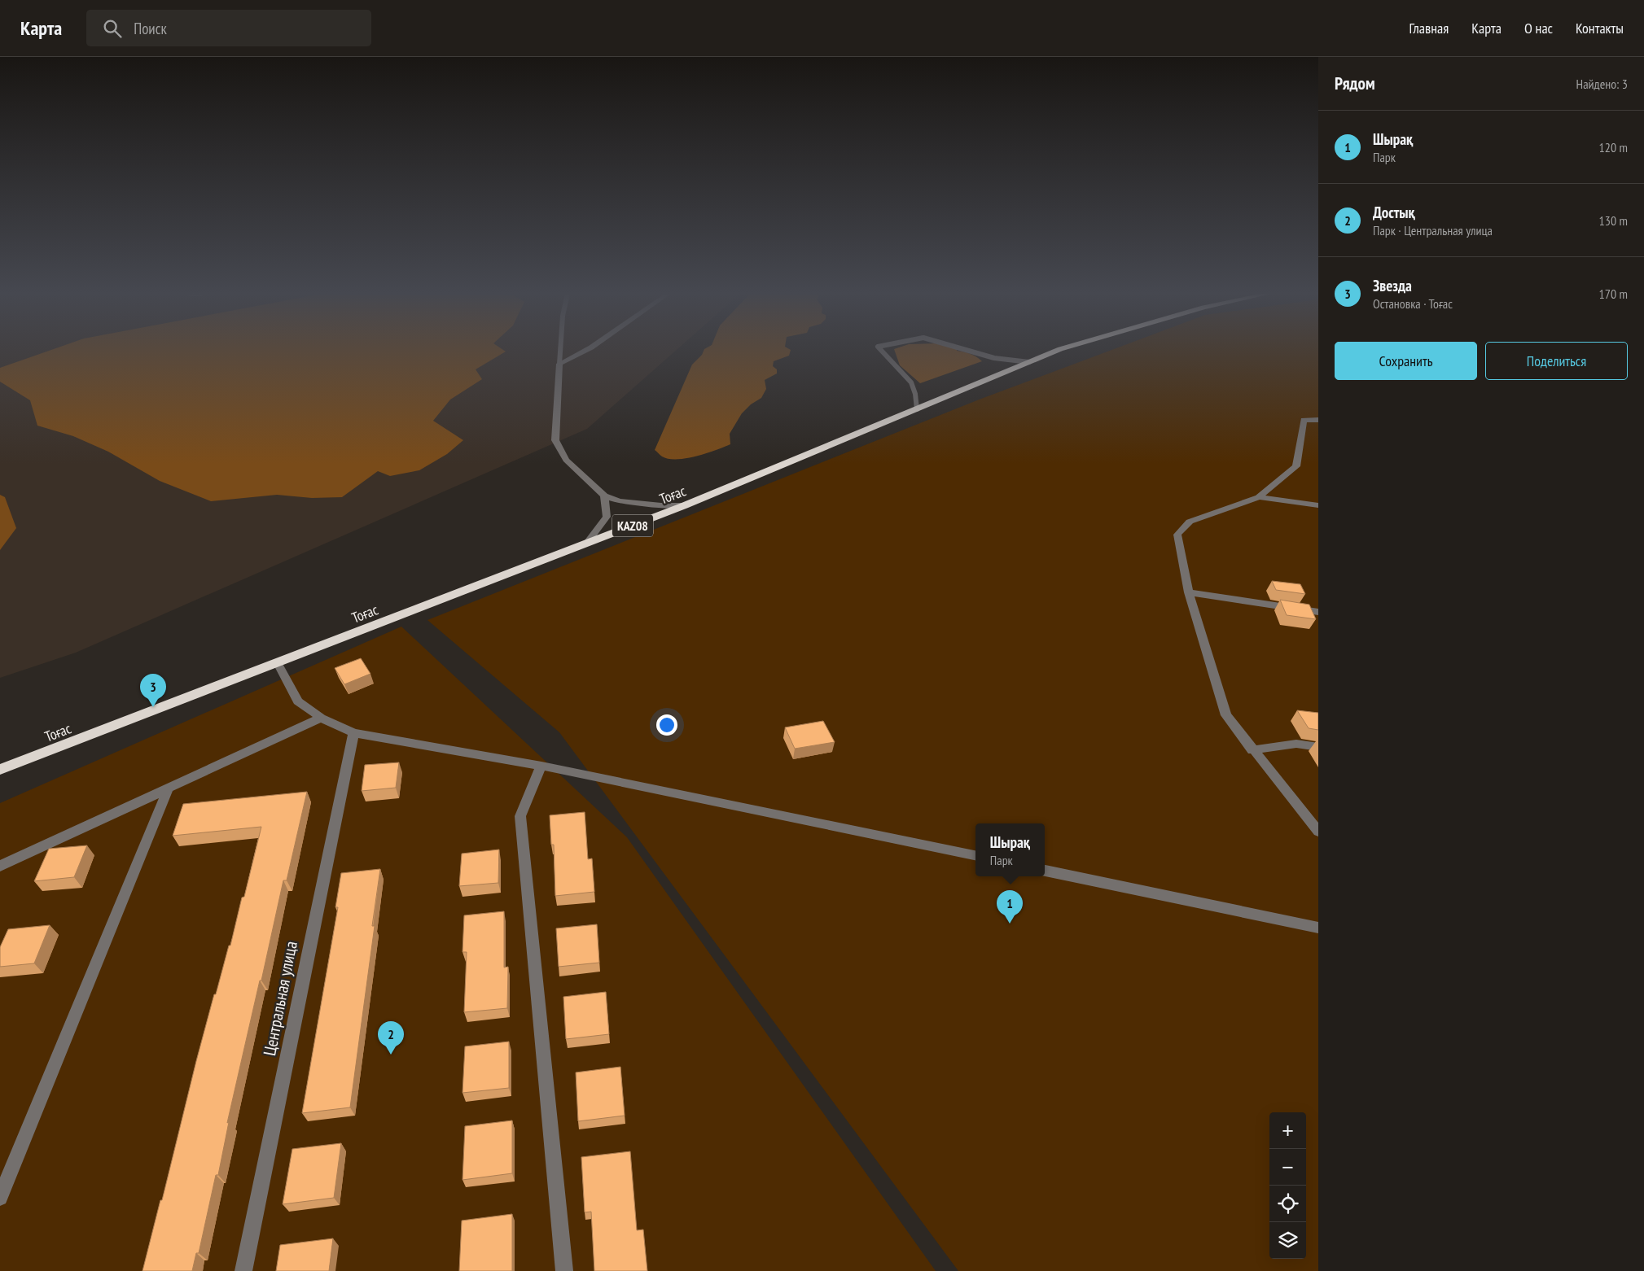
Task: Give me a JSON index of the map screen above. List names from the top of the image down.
{
  "streets": {
    "highway": ["Тоғас", "KAZ08"],
    "street": ["Центральная улица"]
  },
  "page": {
    "header": "Карта",
    "search": "Поиск",
    "nav": [
      "Главная",
      "Карта",
      "О нас",
      "Контакты"
    ],
    "heading": ["Рядом", "Найдено: 3"],
    "list": [
      {
        "mark": "1",
        "name": "Шырақ",
        "note": "Парк",
        "value": "120 m"
      },
      {
        "mark": "2",
        "name": "Достық",
        "note": "Парк · Центральная улица",
        "value": "130 m"
      },
      {
        "mark": "3",
        "name": "Звезда",
        "note": "Остановка · Тоғас",
        "value": "170 m"
      }
    ],
    "buttons": ["Сохранить", "Поделиться"],
    "pins": ["3", "1", "2"],
    "popup": ["Шырақ", "Парк"],
    "map_buttons": ["+", "−"]
  }
}
